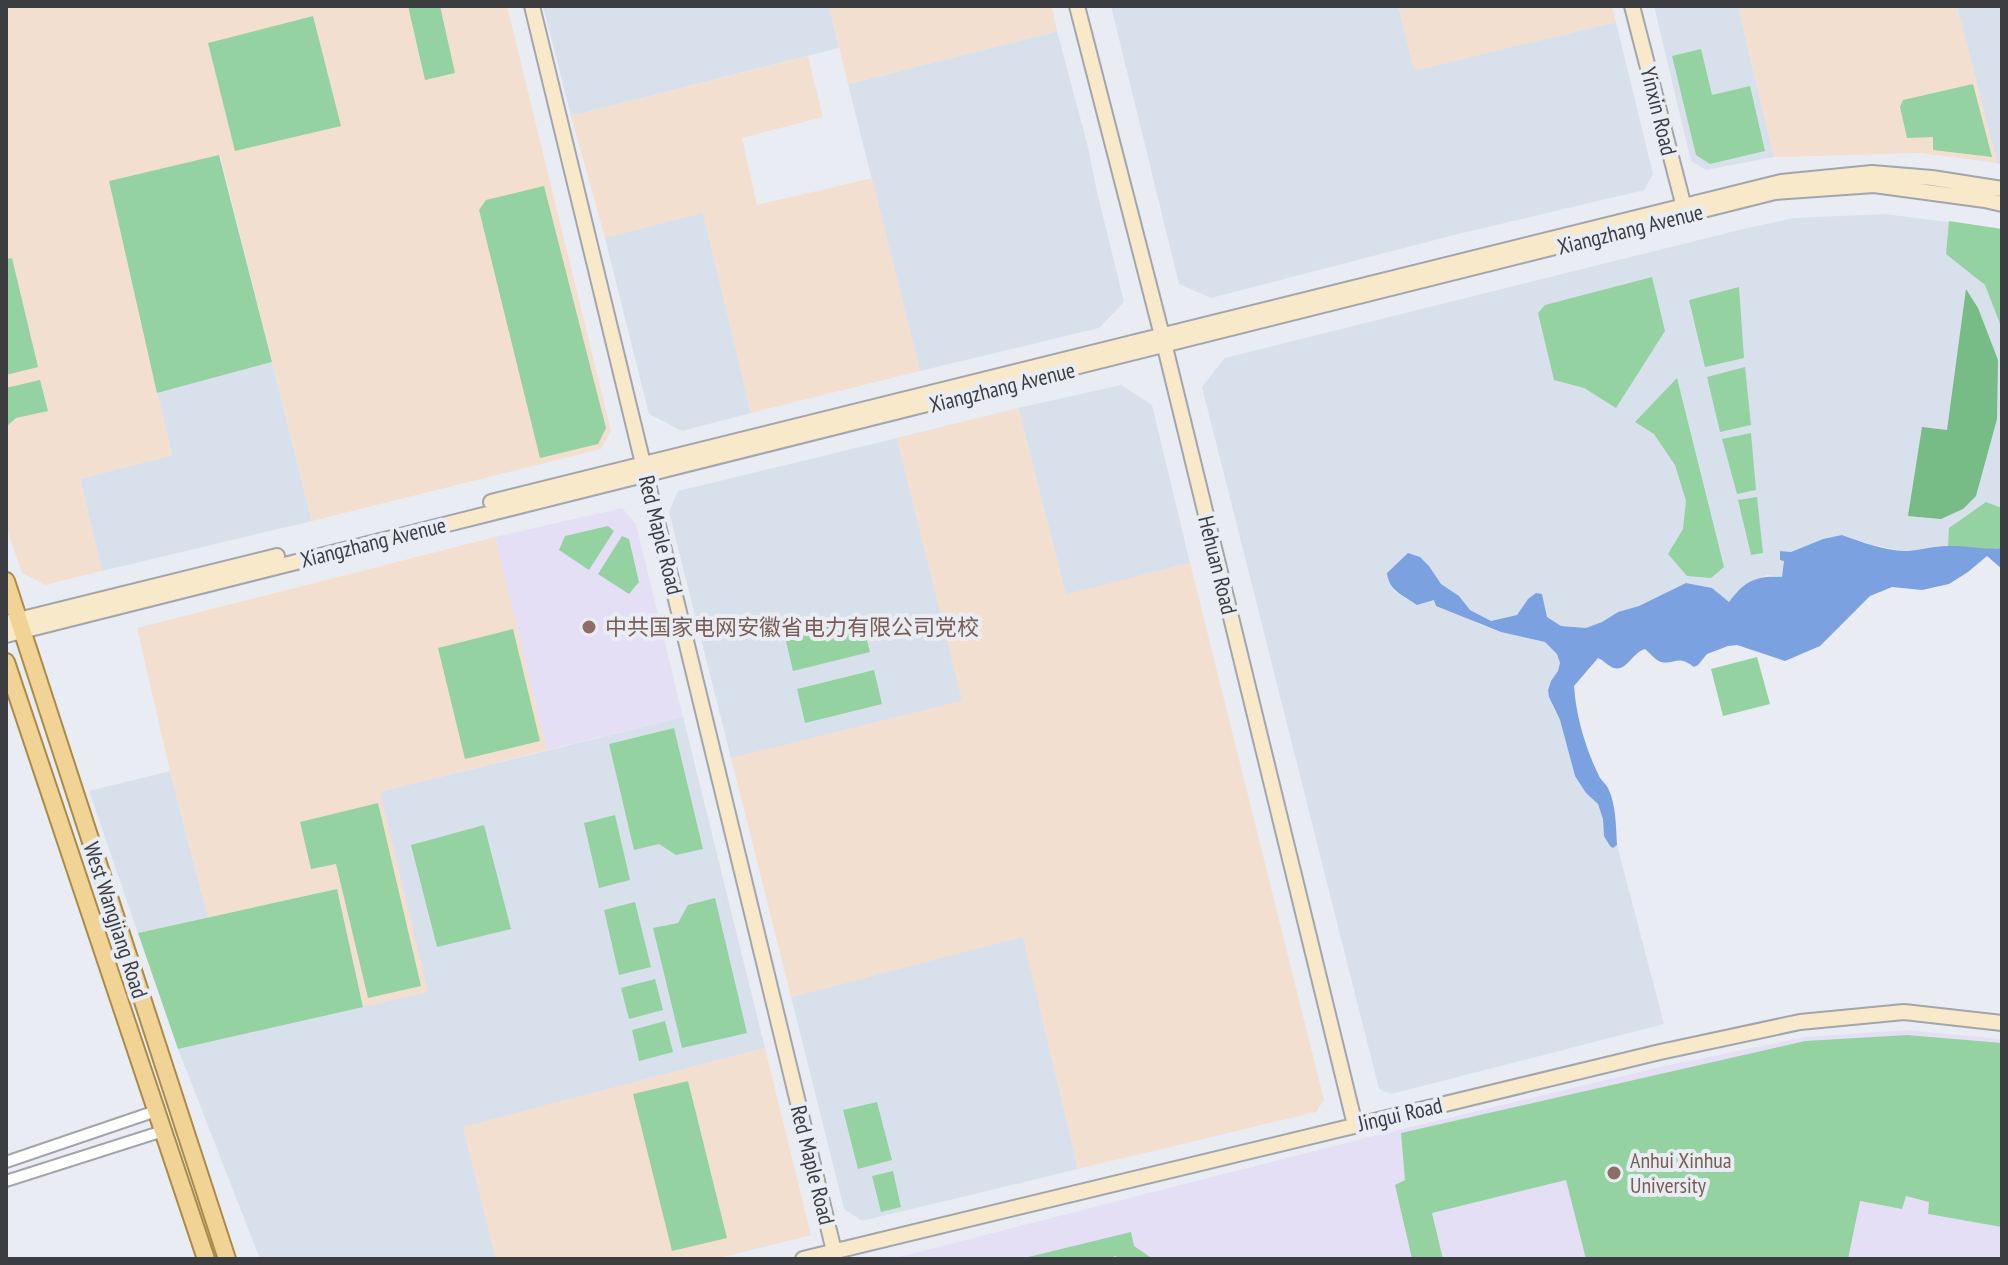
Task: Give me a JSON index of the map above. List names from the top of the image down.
{
  "streets": {
    "main road": ["West Wangjiang Road"],
    "street": [
      "Yinxin Road",
      "Xiangzhang Avenue",
      "Red Maple Road",
      "Hehuan Road",
      "Jingui Road"
    ]
  },
  "crossings": [
    ["Yinxin Road", "Xiangzhang Avenue"],
    ["Xiangzhang Avenue", "Red Maple Road"],
    ["Xiangzhang Avenue", "Hehuan Road"],
    ["Xiangzhang Avenue", "West Wangjiang Road"],
    ["Red Maple Road", "Jingui Road"],
    ["Hehuan Road", "Jingui Road"]
  ],
  "places": ["中共国家电网安徽省电力有限公司党校", "Anhui Xinhua University"]
}
